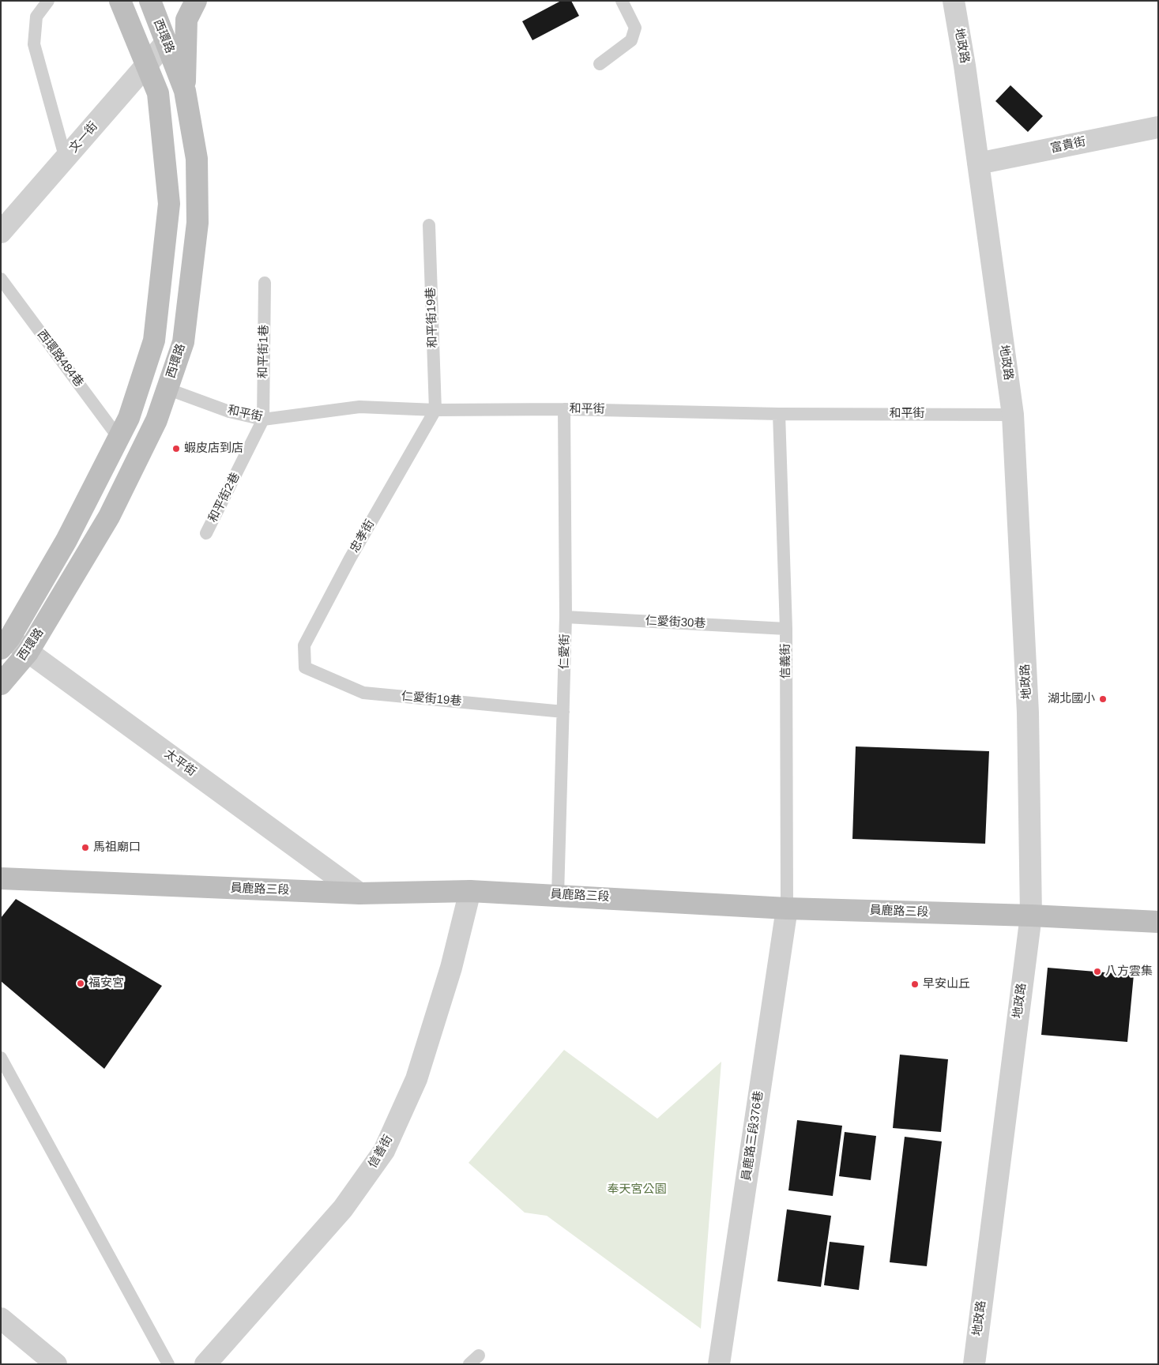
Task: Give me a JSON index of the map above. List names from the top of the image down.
{
  "streets": {
    "street": [
      "西環路",
      "地政路",
      "文一街",
      "富貴街",
      "太平街",
      "員鹿路三段",
      "員鹿路三段376巷",
      "信善街"
    ],
    "lane": [
      "和平街19巷",
      "和平街1巷",
      "西環路484巷",
      "和平街",
      "和平街2巷",
      "忠孝街",
      "仁愛街30巷",
      "仁愛街",
      "信義街",
      "仁愛街19巷"
    ]
  },
  "crossings": [
    ["西環路", "文一街"],
    ["西環路", "西環路484巷"],
    ["西環路", "和平街"],
    ["西環路", "太平街"],
    ["地政路", "富貴街"],
    ["地政路", "和平街"],
    ["地政路", "員鹿路三段"],
    ["和平街19巷", "和平街"],
    ["和平街19巷", "忠孝街"],
    ["和平街1巷", "和平街"],
    ["和平街1巷", "和平街2巷"],
    ["和平街", "和平街2巷"],
    ["和平街", "忠孝街"],
    ["和平街", "仁愛街"],
    ["和平街", "信義街"],
    ["忠孝街", "仁愛街19巷"],
    ["仁愛街30巷", "仁愛街"],
    ["仁愛街30巷", "信義街"],
    ["仁愛街", "仁愛街19巷"],
    ["仁愛街", "員鹿路三段"],
    ["信義街", "員鹿路三段"],
    ["信義街", "員鹿路三段376巷"],
    ["太平街", "員鹿路三段"],
    ["員鹿路三段", "員鹿路三段376巷"],
    ["員鹿路三段", "信善街"]
  ],
  "parks": ["奉天宮公園"],
  "places": [
    "蝦皮店到店",
    "湖北國小",
    "馬祖廟口",
    "八方雲集",
    "福安宮",
    "早安山丘"
  ]
}
